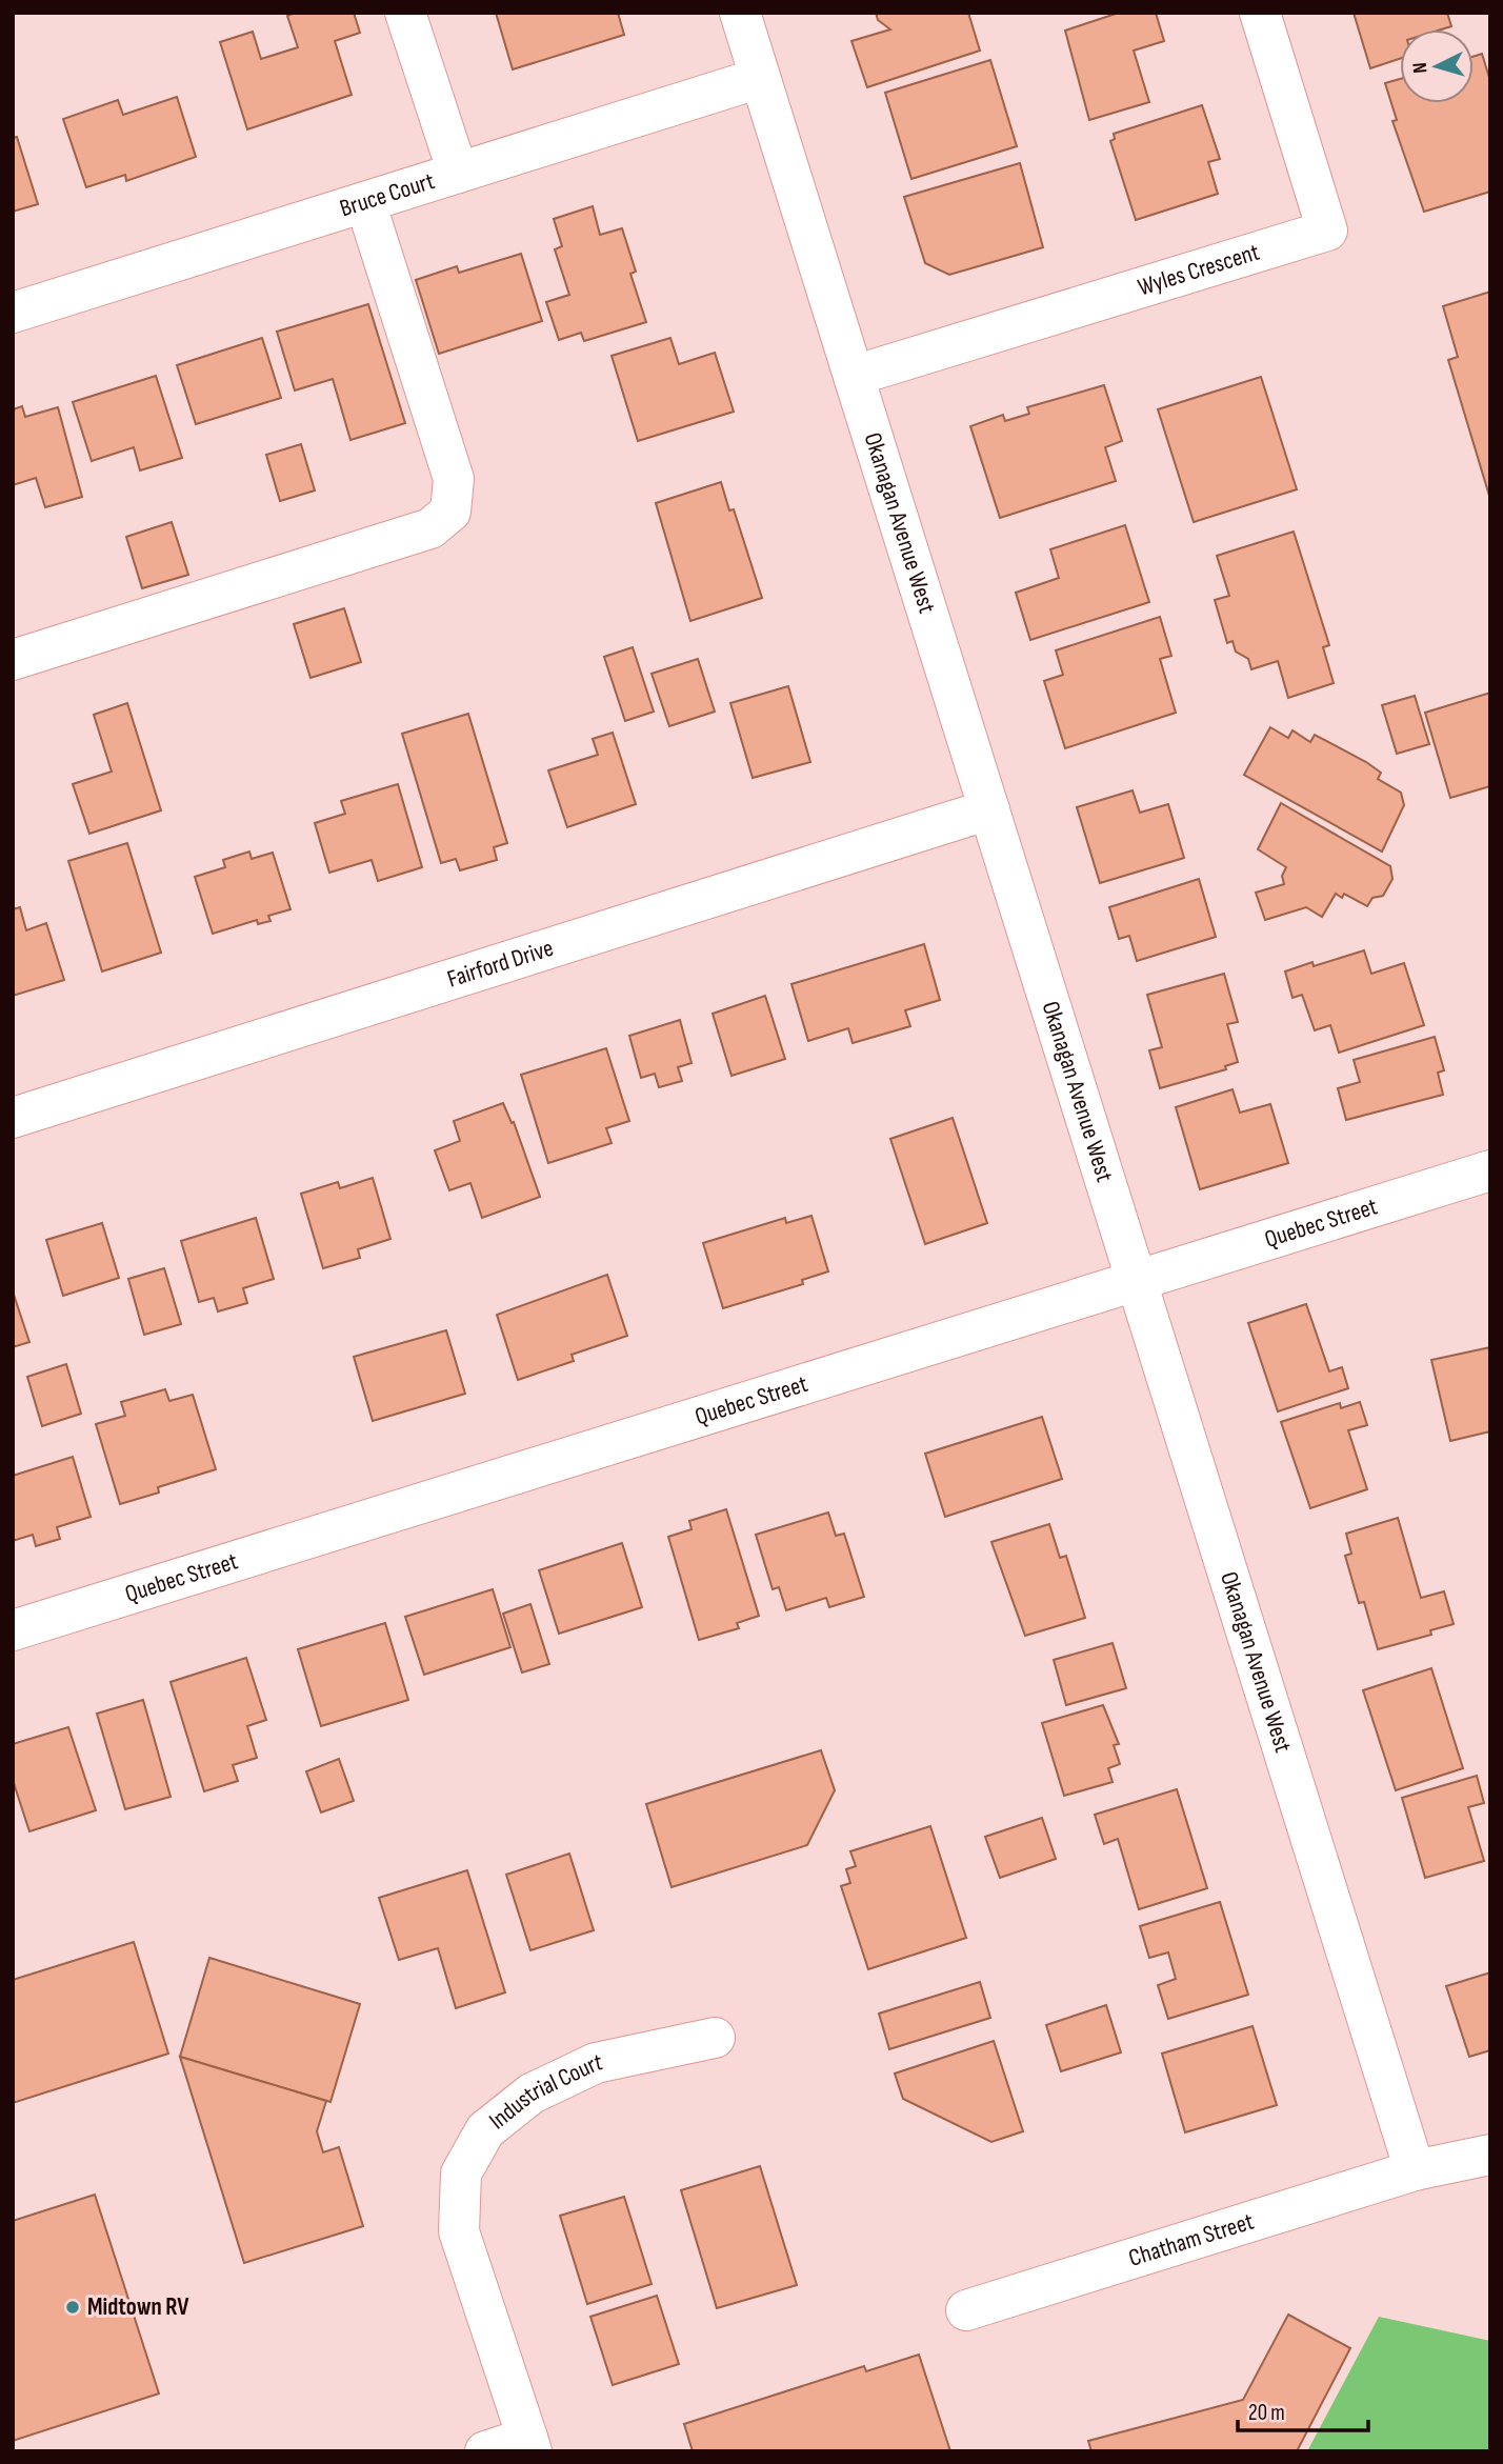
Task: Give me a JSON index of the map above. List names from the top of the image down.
{
  "streets": {
    "street": [
      "Bruce Court",
      "Wyles Crescent",
      "Okanagan Avenue West",
      "Fairford Drive",
      "Quebec Street",
      "Industrial Court",
      "Chatham Street"
    ]
  },
  "crossings": [
    ["Bruce Court", "Okanagan Avenue West"],
    ["Wyles Crescent", "Okanagan Avenue West"],
    ["Okanagan Avenue West", "Fairford Drive"],
    ["Okanagan Avenue West", "Quebec Street"],
    ["Okanagan Avenue West", "Chatham Street"]
  ],
  "places": ["Midtown RV"],
  "scale_bar": "20 m",
  "north": "left"
}
